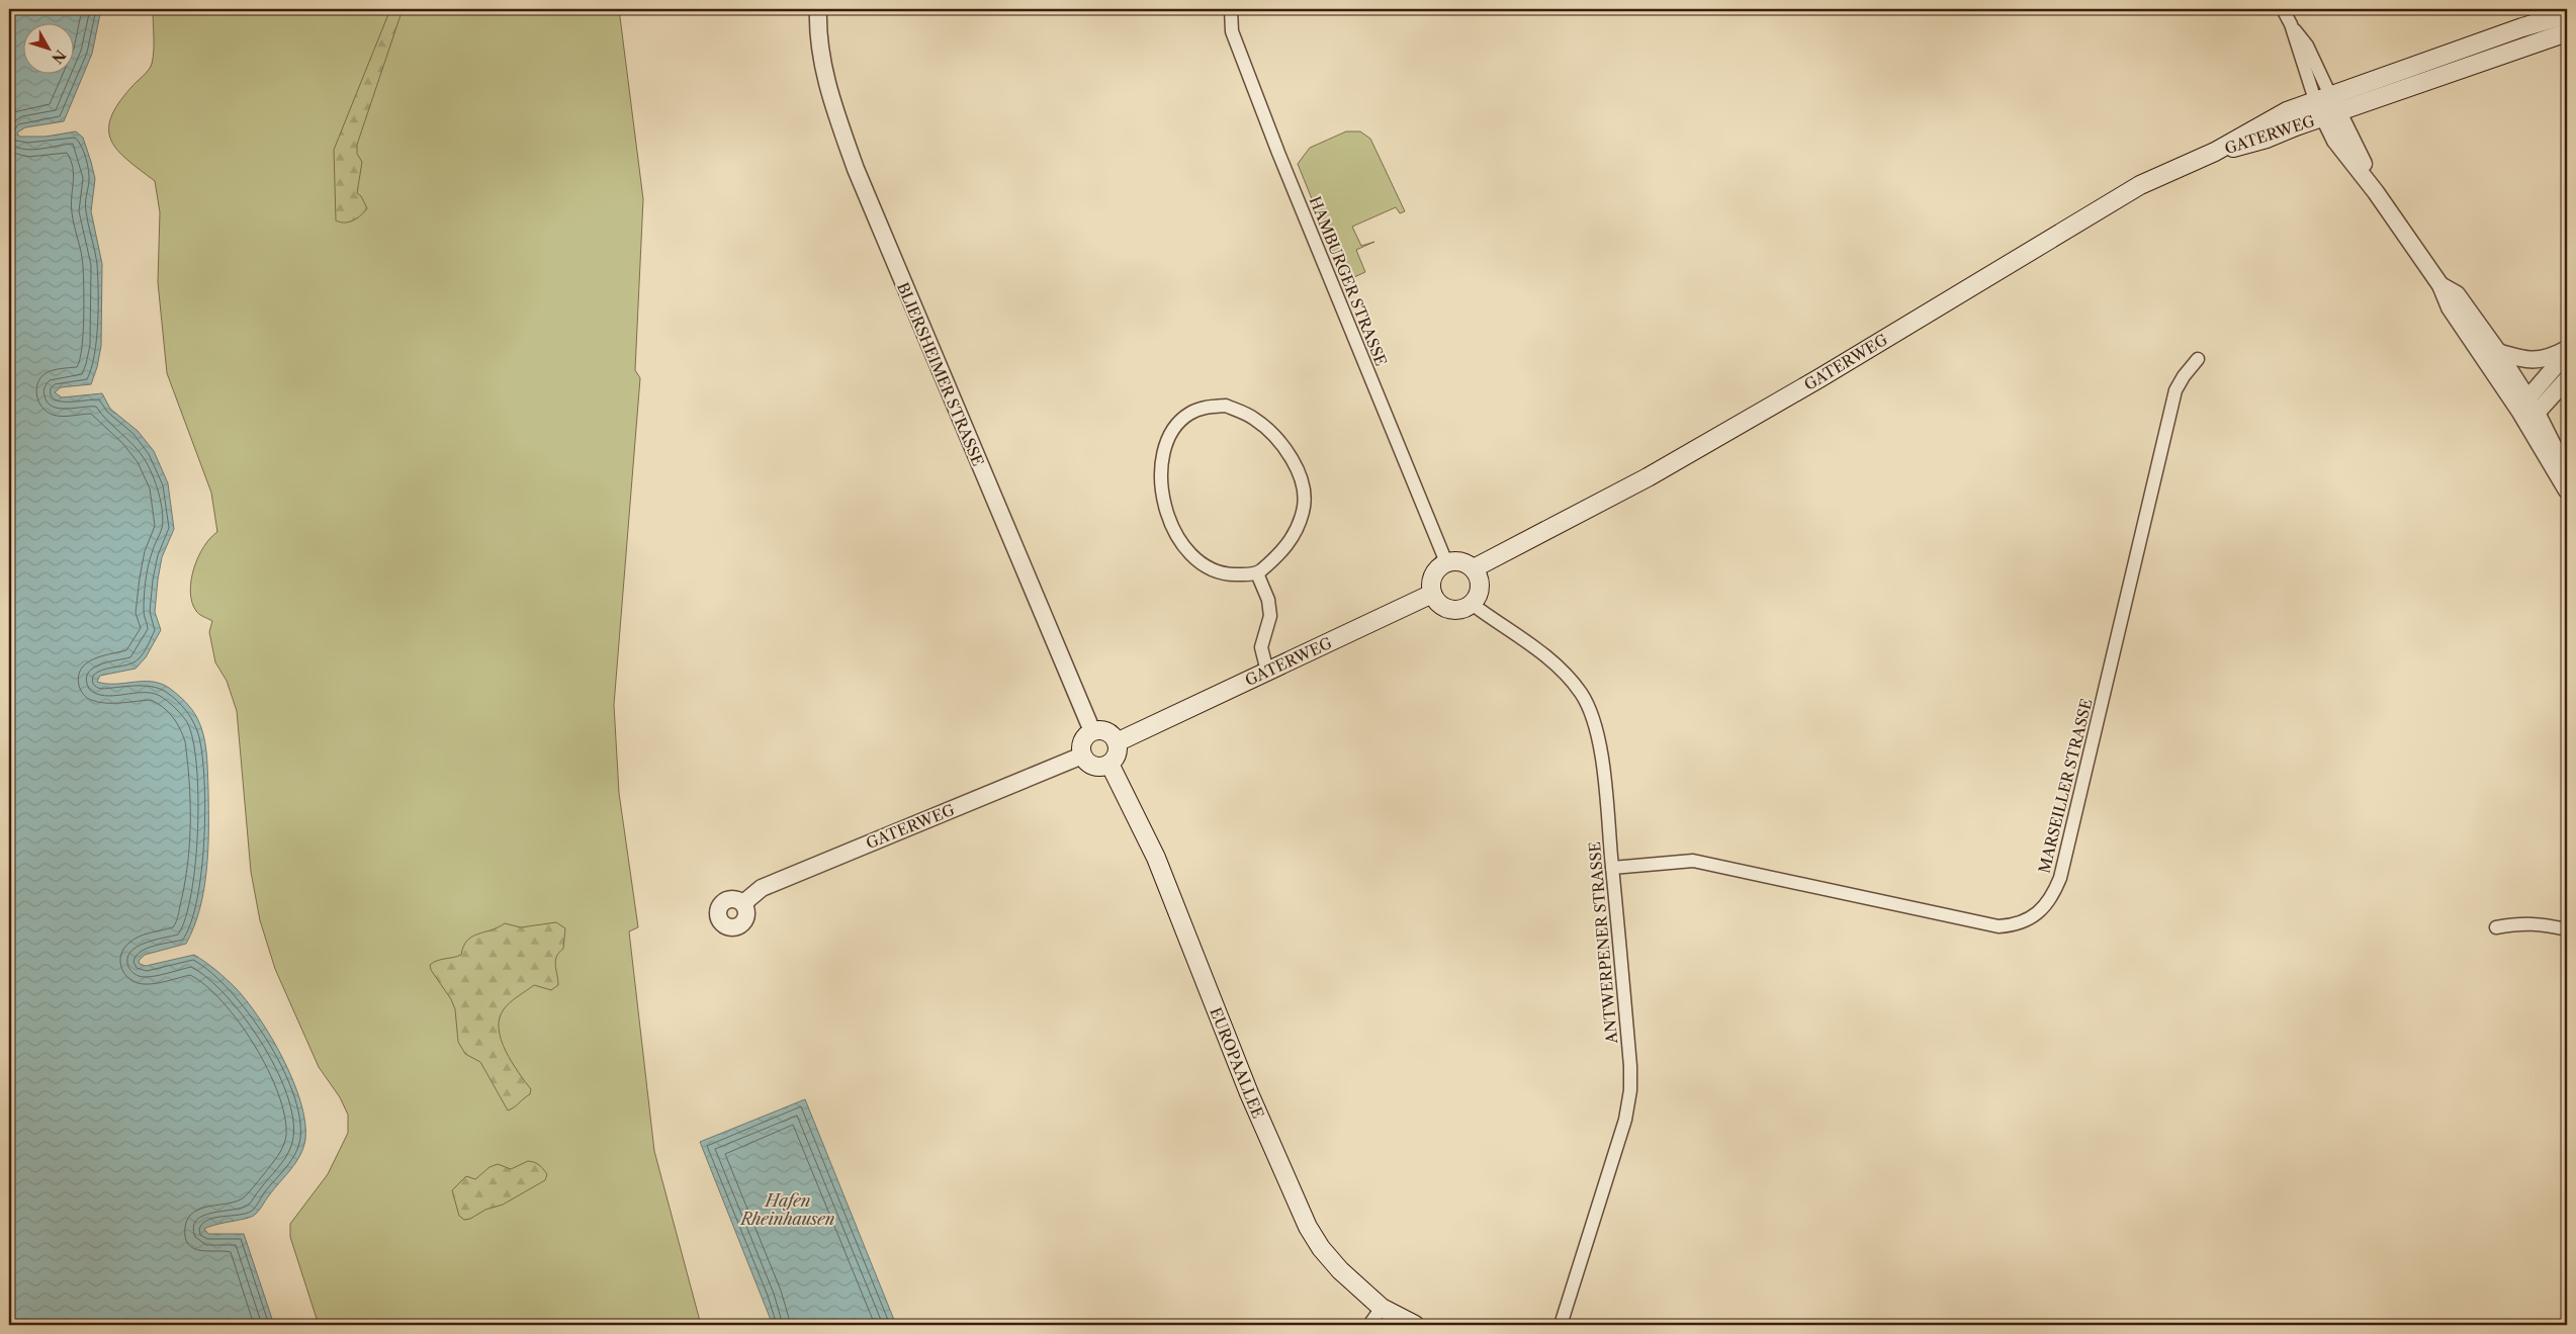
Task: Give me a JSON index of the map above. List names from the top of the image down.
{
  "streets": {
    "main road": ["GATERWEG", "EUROPAALLEE"],
    "street": [
      "HAMBURGER STRASSE",
      "BLIERSHEIMER STRASSE",
      "MARSEILLER STRASSE",
      "ANTWERPENER STRASSE"
    ]
  },
  "crossings": [
    ["GATERWEG", "HAMBURGER STRASSE"],
    ["GATERWEG", "BLIERSHEIMER STRASSE"],
    ["GATERWEG", "ANTWERPENER STRASSE"],
    ["GATERWEG", "EUROPAALLEE"],
    ["HAMBURGER STRASSE", "ANTWERPENER STRASSE"],
    ["BLIERSHEIMER STRASSE", "EUROPAALLEE"],
    ["MARSEILLER STRASSE", "ANTWERPENER STRASSE"]
  ],
  "water": ["Hafen Rheinhausen"],
  "north": "bottom right"
}
